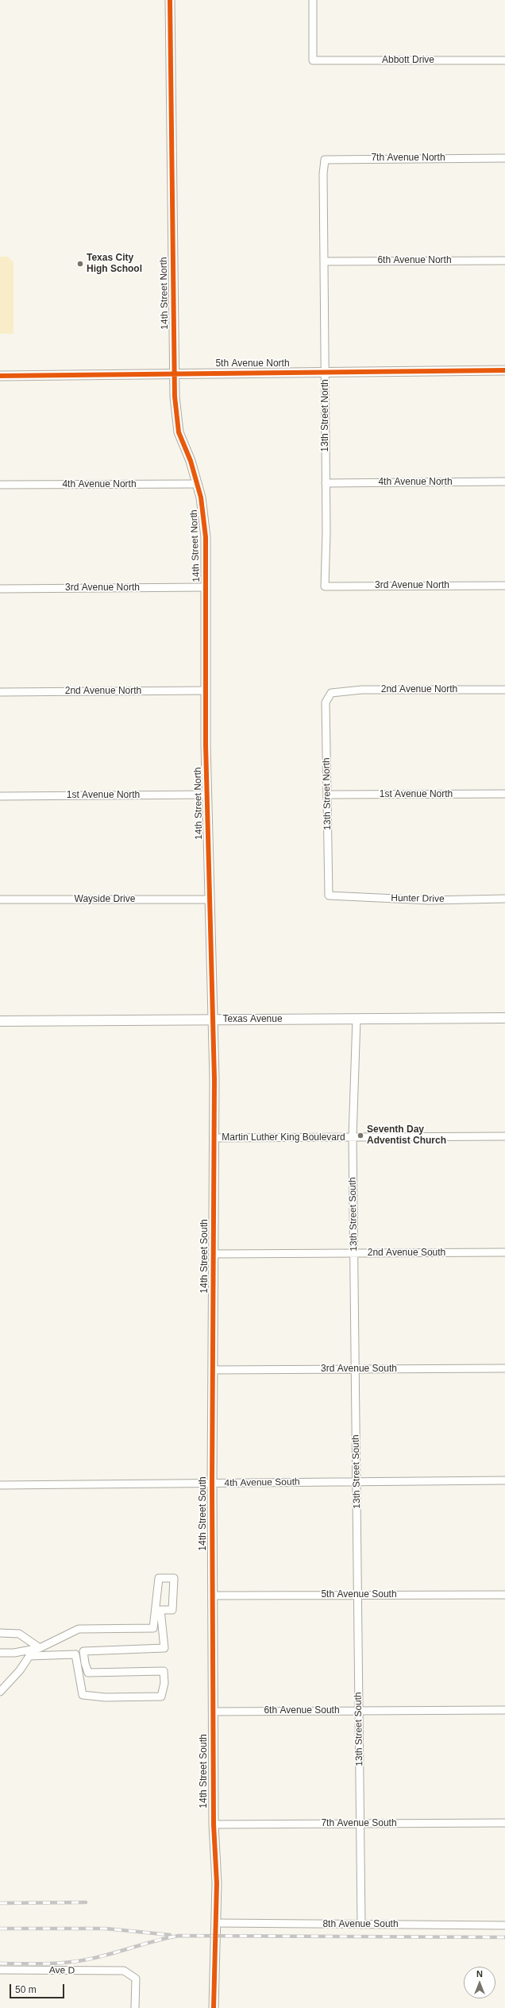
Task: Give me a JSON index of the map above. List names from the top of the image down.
{
  "streets": {
    "main road": ["Texas Avenue"],
    "street": [
      "Abbott Drive",
      "7th Avenue North",
      "6th Avenue North",
      "14th Street North",
      "5th Avenue North",
      "13th Street North",
      "4th Avenue North",
      "3rd Avenue North",
      "2nd Avenue North",
      "1st Avenue North",
      "Hunter Drive",
      "Wayside Drive",
      "Martin Luther King Boulevard",
      "13th Street South",
      "2nd Avenue South",
      "14th Street South",
      "3rd Avenue South",
      "4th Avenue South",
      "5th Avenue South",
      "6th Avenue South",
      "7th Avenue South",
      "8th Avenue South",
      "Ave D"
    ]
  },
  "crossings": [
    ["7th Avenue North", "13th Street North"],
    ["6th Avenue North", "13th Street North"],
    ["14th Street North", "5th Avenue North"],
    ["14th Street North", "4th Avenue North"],
    ["14th Street North", "3rd Avenue North"],
    ["14th Street North", "2nd Avenue North"],
    ["14th Street North", "1st Avenue North"],
    ["14th Street North", "Wayside Drive"],
    ["14th Street North", "Texas Avenue"],
    ["14th Street North", "14th Street South"],
    ["5th Avenue North", "13th Street North"],
    ["13th Street North", "4th Avenue North"],
    ["13th Street North", "3rd Avenue North"],
    ["13th Street North", "2nd Avenue North"],
    ["13th Street North", "1st Avenue North"],
    ["13th Street North", "Hunter Drive"],
    ["Texas Avenue", "13th Street South"],
    ["Texas Avenue", "14th Street South"],
    ["Martin Luther King Boulevard", "13th Street South"],
    ["Martin Luther King Boulevard", "14th Street South"],
    ["13th Street South", "2nd Avenue South"],
    ["13th Street South", "3rd Avenue South"],
    ["13th Street South", "4th Avenue South"],
    ["13th Street South", "5th Avenue South"],
    ["13th Street South", "6th Avenue South"],
    ["13th Street South", "7th Avenue South"],
    ["13th Street South", "8th Avenue South"],
    ["2nd Avenue South", "14th Street South"],
    ["14th Street South", "3rd Avenue South"],
    ["14th Street South", "4th Avenue South"],
    ["14th Street South", "5th Avenue South"],
    ["14th Street South", "6th Avenue South"],
    ["14th Street South", "7th Avenue South"],
    ["14th Street South", "8th Avenue South"]
  ],
  "places": ["Texas City High School", "Seventh Day Adventist Church"],
  "scale_bar": "50 m",
  "north": "top"
}
